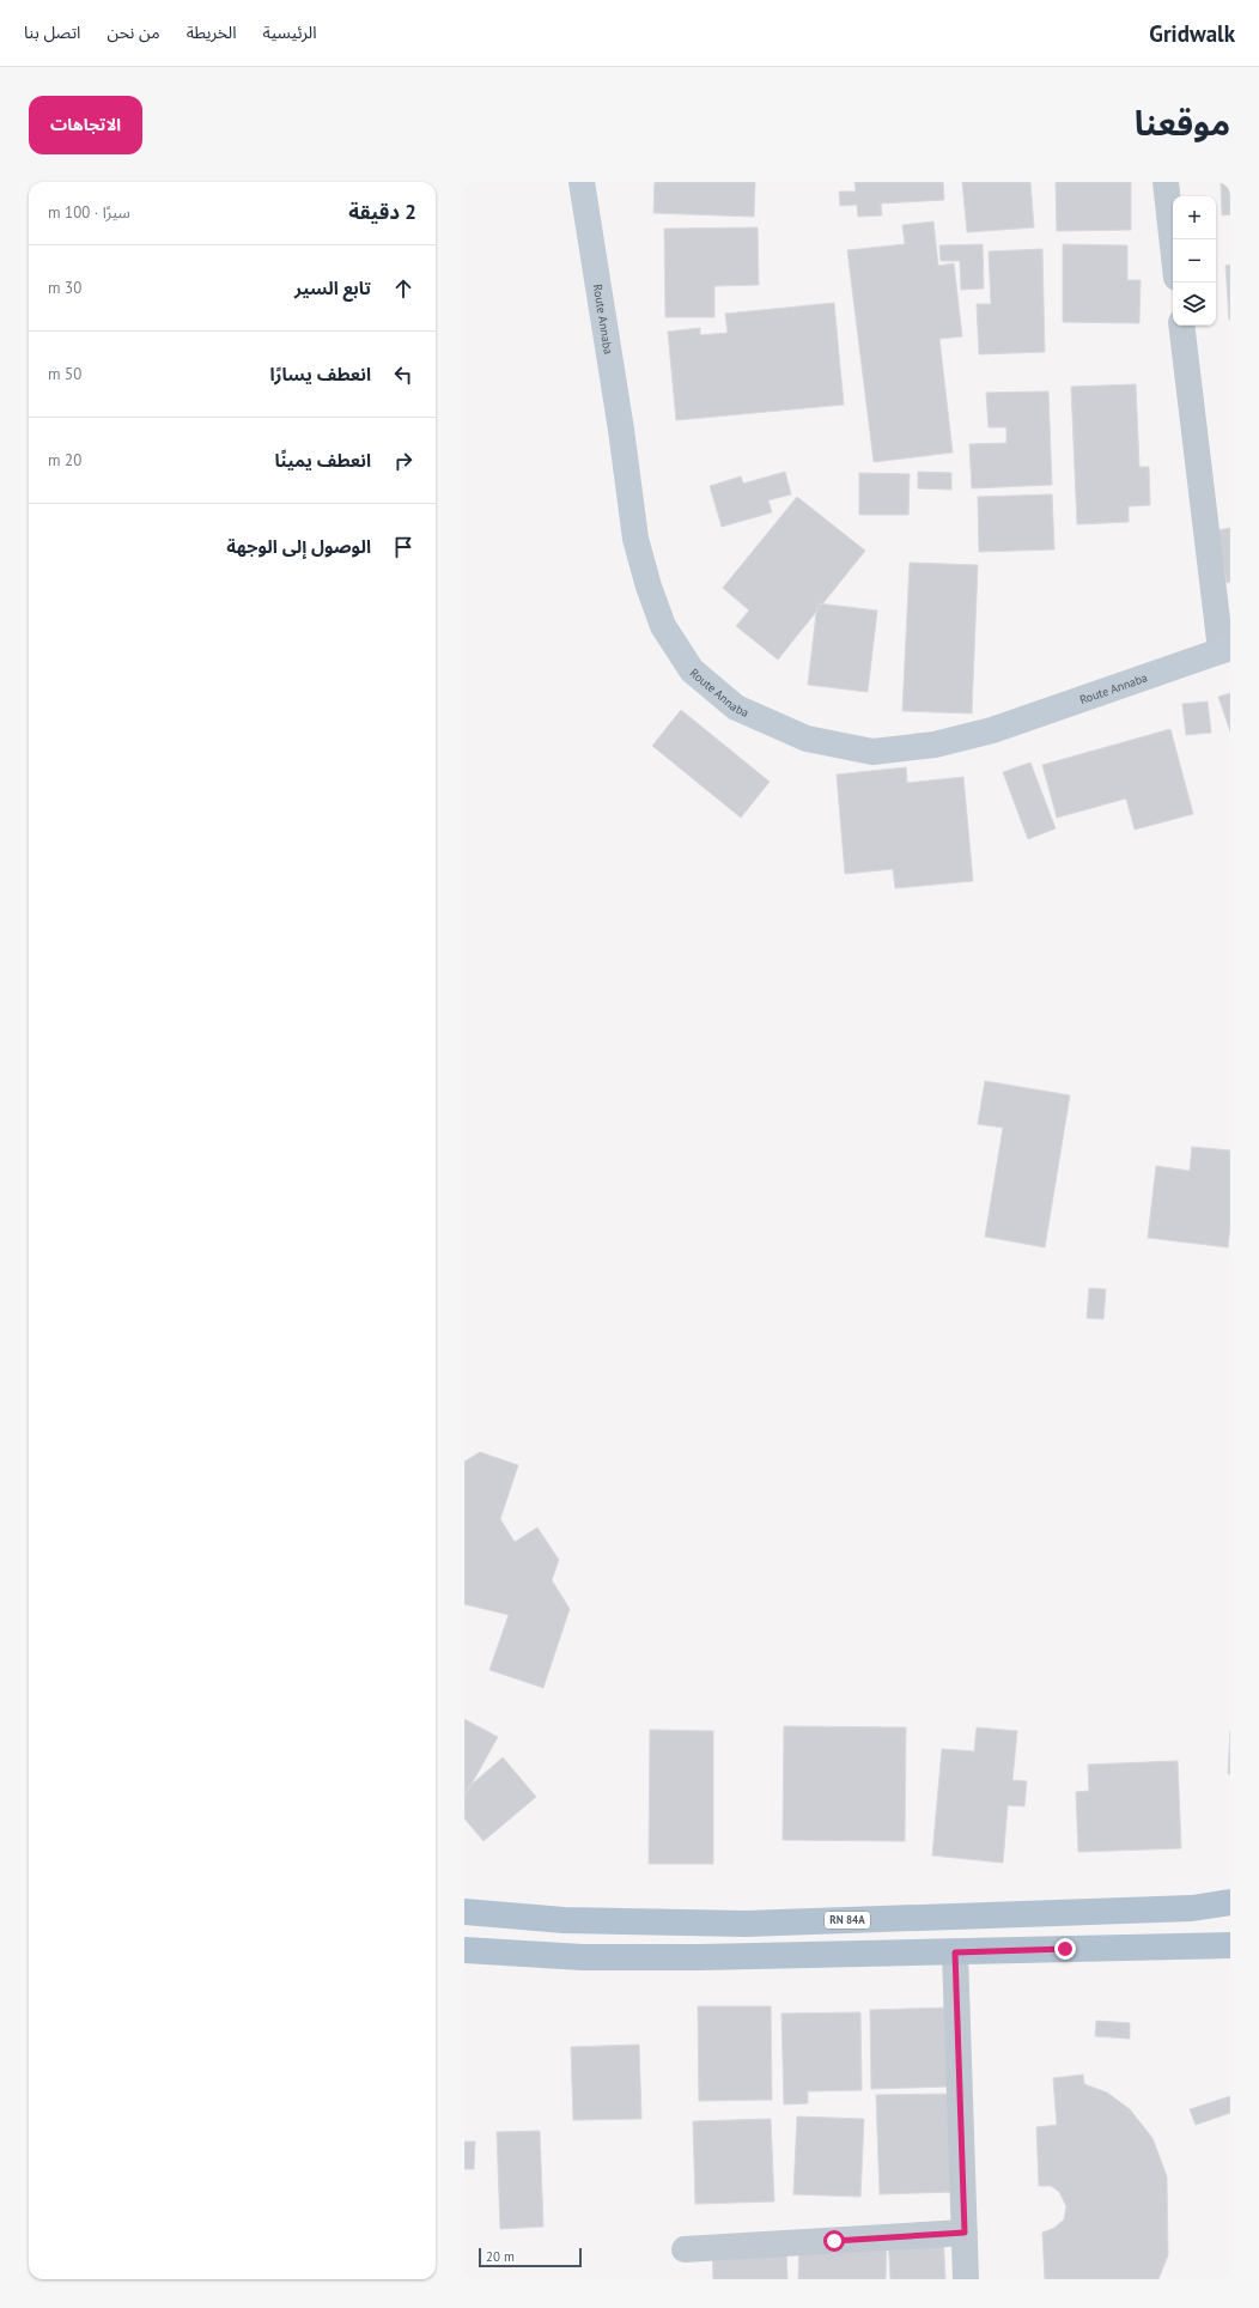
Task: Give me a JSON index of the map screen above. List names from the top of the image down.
{
  "streets": {
    "main road": ["Route Annaba", "RN 84A"]
  },
  "scale_bar": "20 m",
  "page": {
    "header": "Gridwalk",
    "nav": [
      "الرئيسية",
      "الخريطة",
      "من نحن",
      "اتصل بنا"
    ],
    "title": "موقعنا",
    "buttons": "الاتجاهات",
    "heading": ["2 دقيقة", "سيرًا · 100 m"],
    "map_buttons": ["+", "−"],
    "list": [
      ["تابع السير", "30 m"],
      ["انعطف يسارًا", "50 m"],
      ["انعطف يمينًا", "20 m"],
      "الوصول إلى الوجهة"
    ],
    "scale": "20 m"
  }
}
